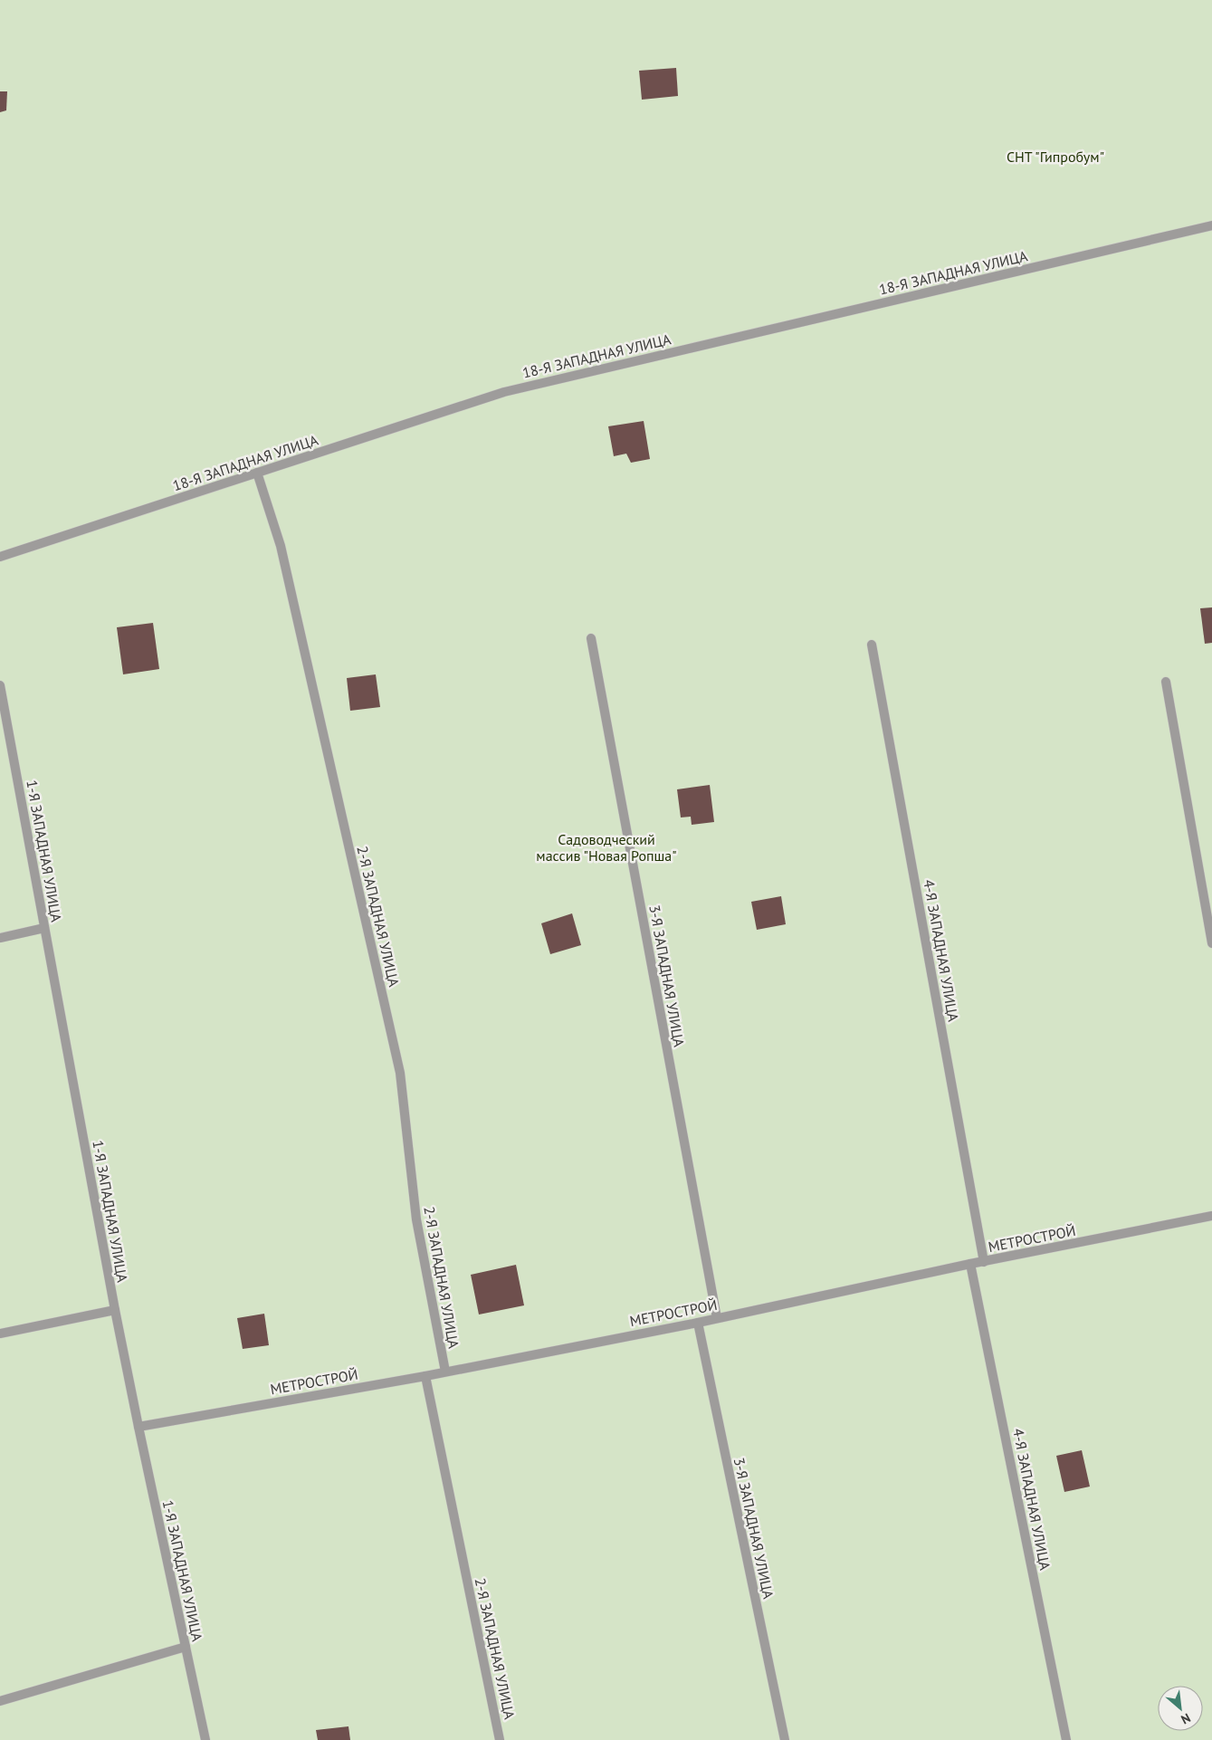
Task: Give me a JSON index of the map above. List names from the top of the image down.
{
  "streets": {
    "street": [
      "18-Я ЗАПАДНАЯ УЛИЦА",
      "1-Я ЗАПАДНАЯ УЛИЦА",
      "2-Я ЗАПАДНАЯ УЛИЦА",
      "4-Я ЗАПАДНАЯ УЛИЦА",
      "3-Я ЗАПАДНАЯ УЛИЦА",
      "МЕТРОСТРОЙ"
    ]
  },
  "crossings": [
    ["18-Я ЗАПАДНАЯ УЛИЦА", "2-Я ЗАПАДНАЯ УЛИЦА"],
    ["1-Я ЗАПАДНАЯ УЛИЦА", "МЕТРОСТРОЙ"],
    ["2-Я ЗАПАДНАЯ УЛИЦА", "МЕТРОСТРОЙ"],
    ["4-Я ЗАПАДНАЯ УЛИЦА", "МЕТРОСТРОЙ"],
    ["3-Я ЗАПАДНАЯ УЛИЦА", "МЕТРОСТРОЙ"]
  ],
  "parks": ["СНТ \"Гипробум\"", "Садоводческий массив \"Новая Ропша\""],
  "north": "bottom right"
}
